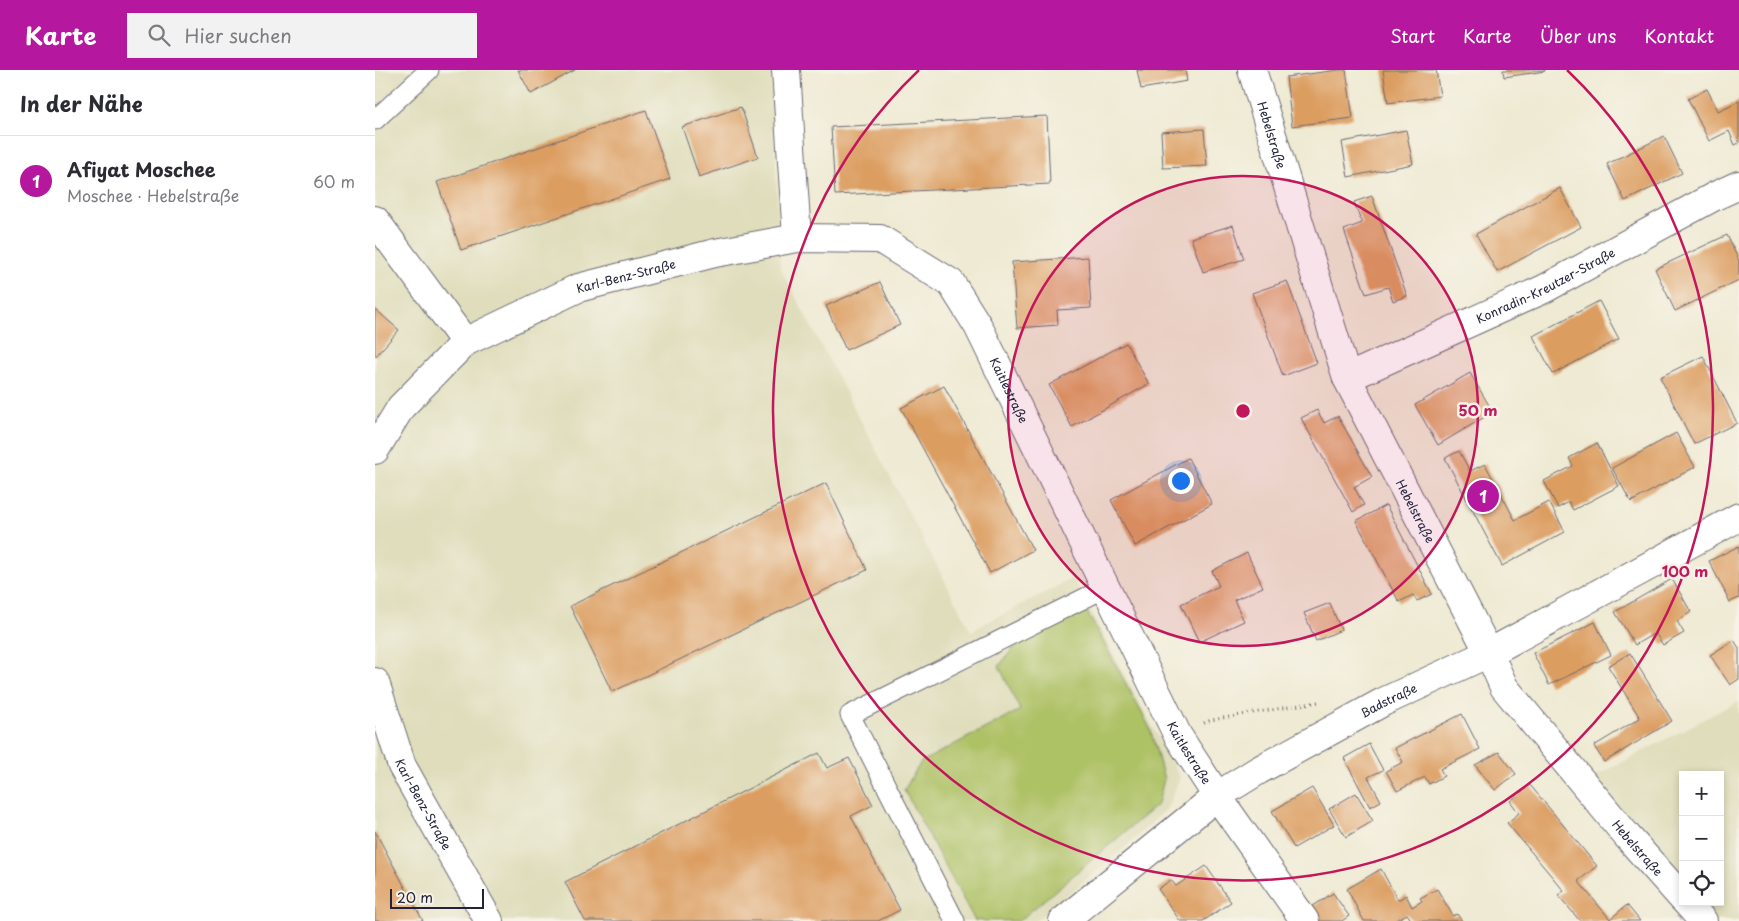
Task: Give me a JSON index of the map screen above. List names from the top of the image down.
{
  "streets": {
    "street": [
      "Hebelstraße",
      "Karl-Benz-Straße",
      "Konradin-Kreutzer-Straße",
      "Kaitlestraße",
      "Badstraße"
    ]
  },
  "crossings": [
    ["Hebelstraße", "Konradin-Kreutzer-Straße"],
    ["Hebelstraße", "Badstraße"],
    ["Karl-Benz-Straße", "Kaitlestraße"],
    ["Kaitlestraße", "Badstraße"]
  ],
  "scale_bar": "20 m",
  "page": {
    "header": "Karte",
    "search": "Hier suchen",
    "nav": [
      "Start",
      "Karte",
      "Über uns",
      "Kontakt"
    ],
    "heading": "In der Nähe",
    "list": [
      {
        "mark": "1",
        "name": "Afiyat Moschee",
        "note": "Moschee · Hebelstraße",
        "value": "60 m"
      }
    ],
    "pins": "1",
    "map_buttons": ["+", "−"],
    "scale": "20 m"
  },
  "rings": ["50 m", "100 m"]
}
